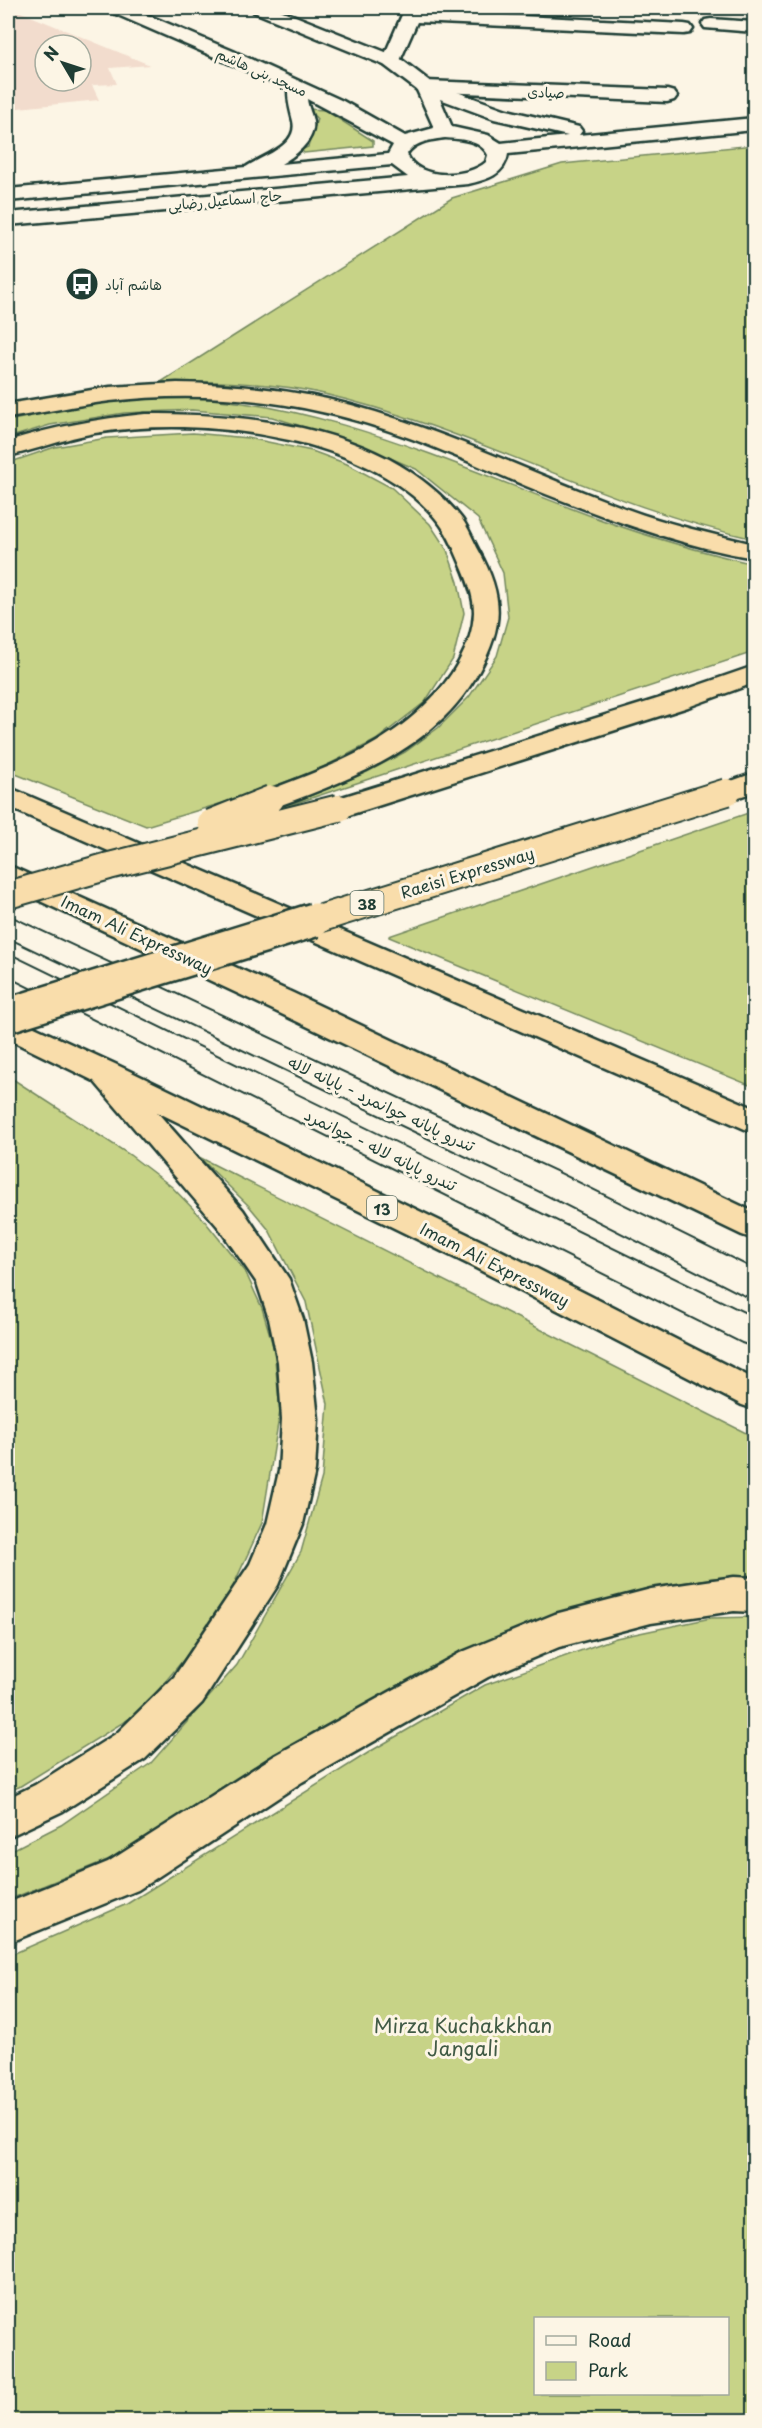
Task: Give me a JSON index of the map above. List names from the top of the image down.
{
  "streets": {
    "highway": [
      "Raeisi Expressway",
      "38",
      "Imam Ali Expressway",
      "13"
    ],
    "main road": ["مسجد بنی هاشم", "صیادی", "حاج اسماعیل رضایی"],
    "lane": ["تندرو پایانه جوانمرد - پایانه لاله", "تندرو پایانه لاله - جوانمرد"]
  },
  "crossings": [
    ["مسجد بنی هاشم", "حاج اسماعیل رضایی"]
  ],
  "parks": ["Mirza Kuchakkhan Jangali"],
  "places": {
    "bus stop": ["هاشم آباد"]
  },
  "legend": ["Road", "Park"],
  "north": "top left"
}
